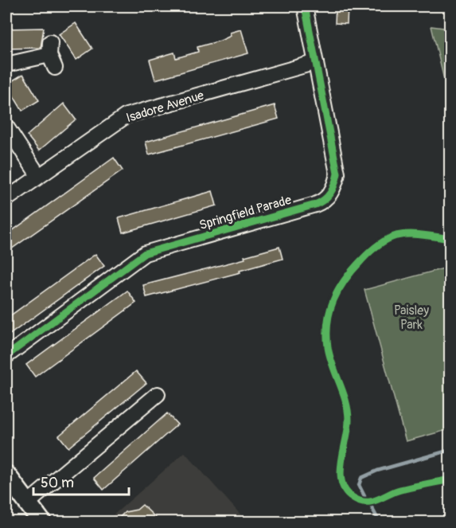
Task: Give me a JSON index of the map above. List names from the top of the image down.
{
  "streets": {
    "street": ["Isadore Avenue", "Springfield Parade"]
  },
  "crossings": [
    ["Isadore Avenue", "Springfield Parade"]
  ],
  "parks": ["Paisley Park"],
  "scale_bar": "50 m"
}
